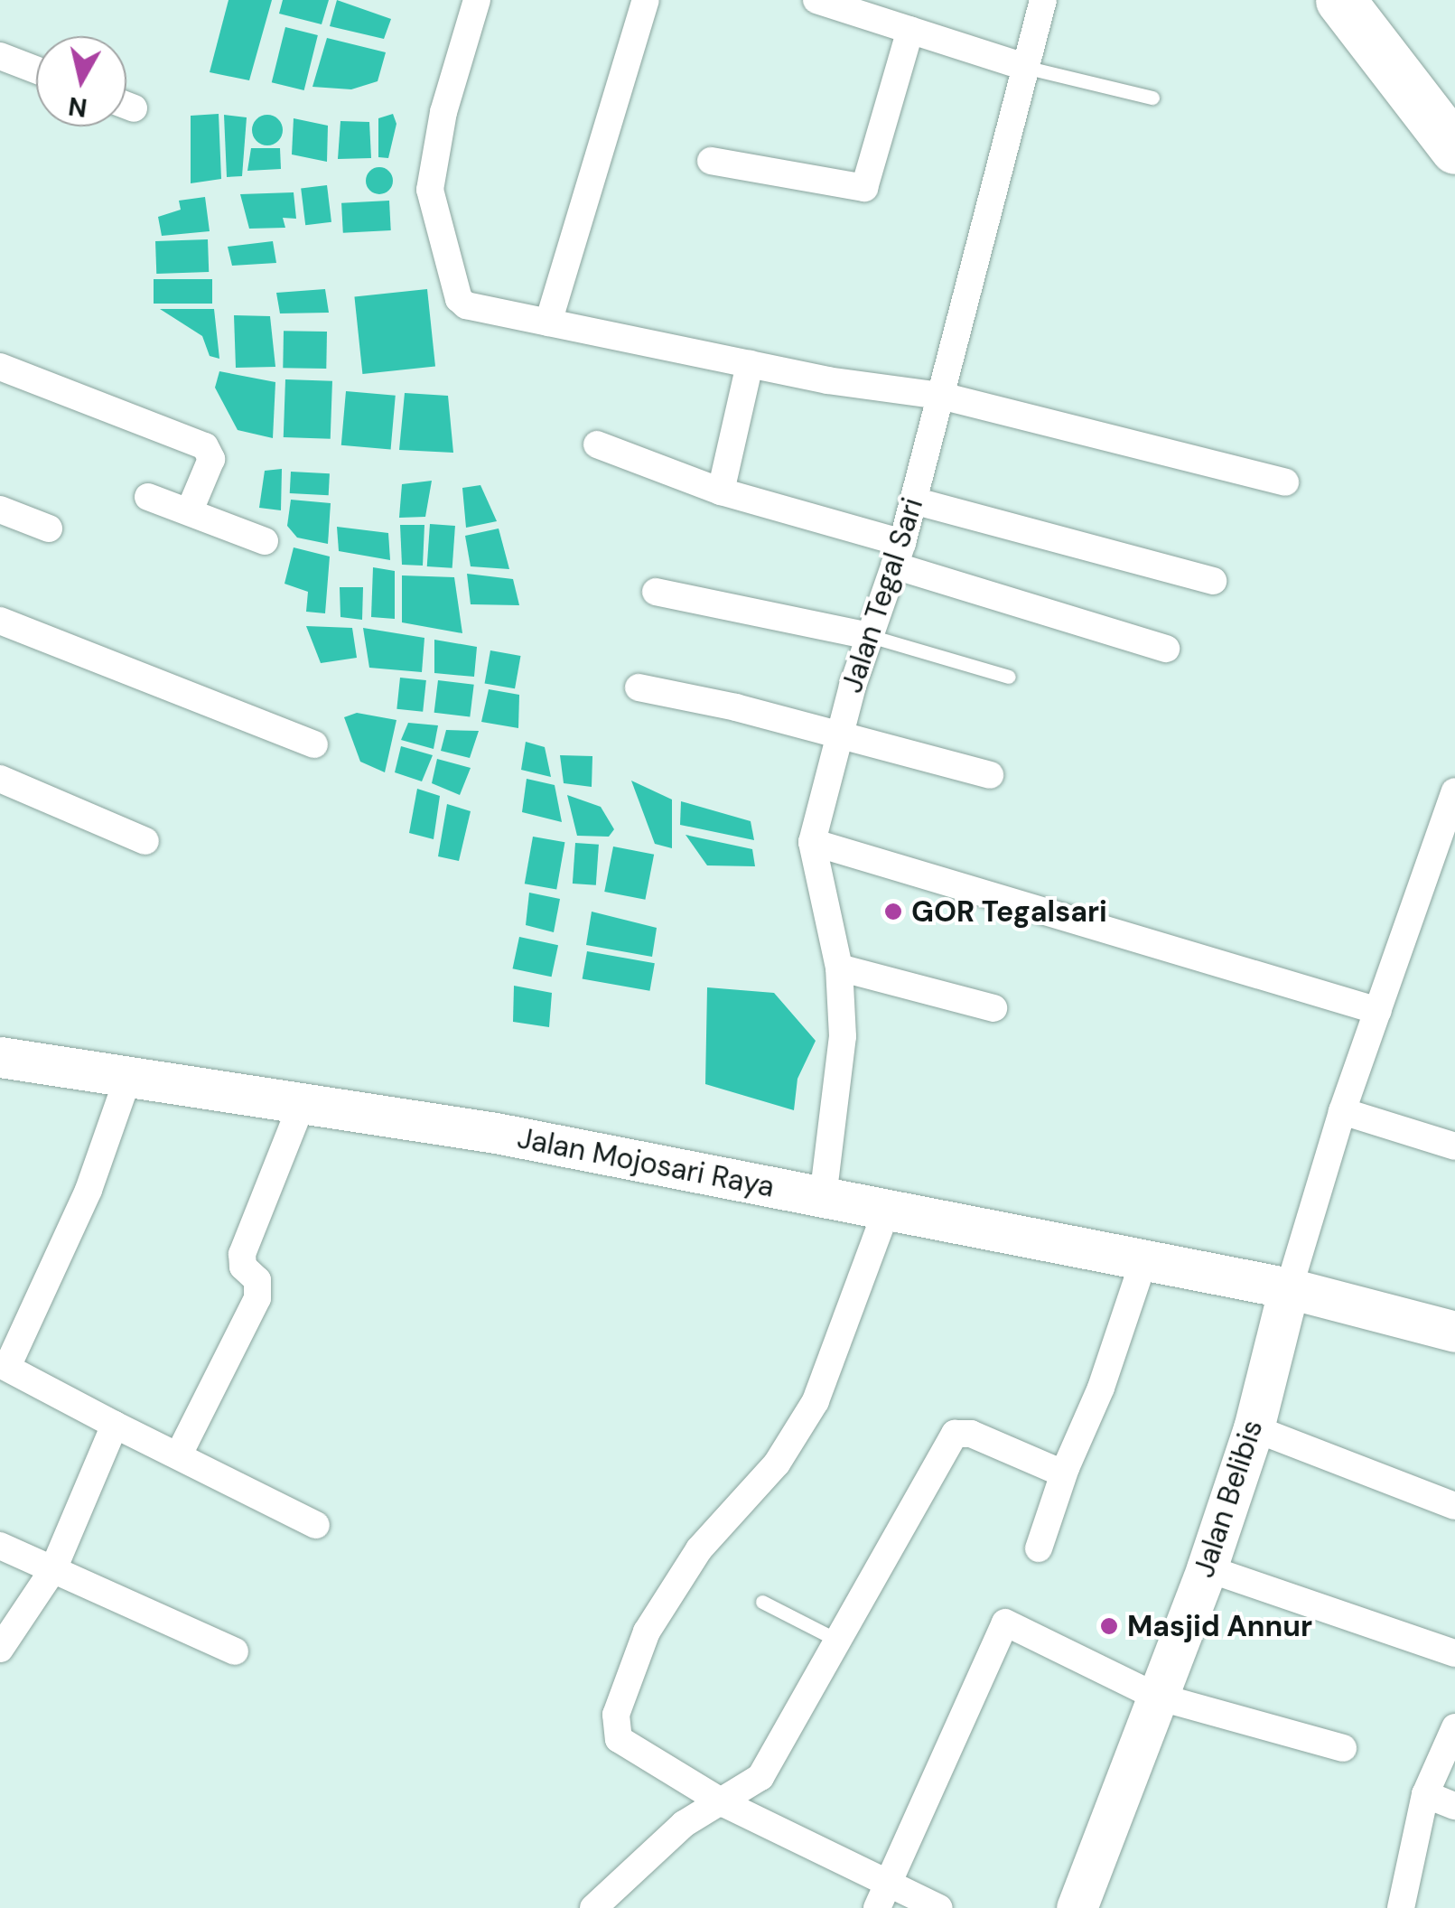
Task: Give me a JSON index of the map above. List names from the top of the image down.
{
  "streets": {
    "street": ["Jalan Tegal Sari", "Jalan Mojosari Raya", "Jalan Belibis"]
  },
  "crossings": [
    ["Jalan Tegal Sari", "Jalan Mojosari Raya"],
    ["Jalan Mojosari Raya", "Jalan Belibis"]
  ],
  "places": ["GOR Tegalsari", "Masjid Annur"],
  "north": "bottom"
}
